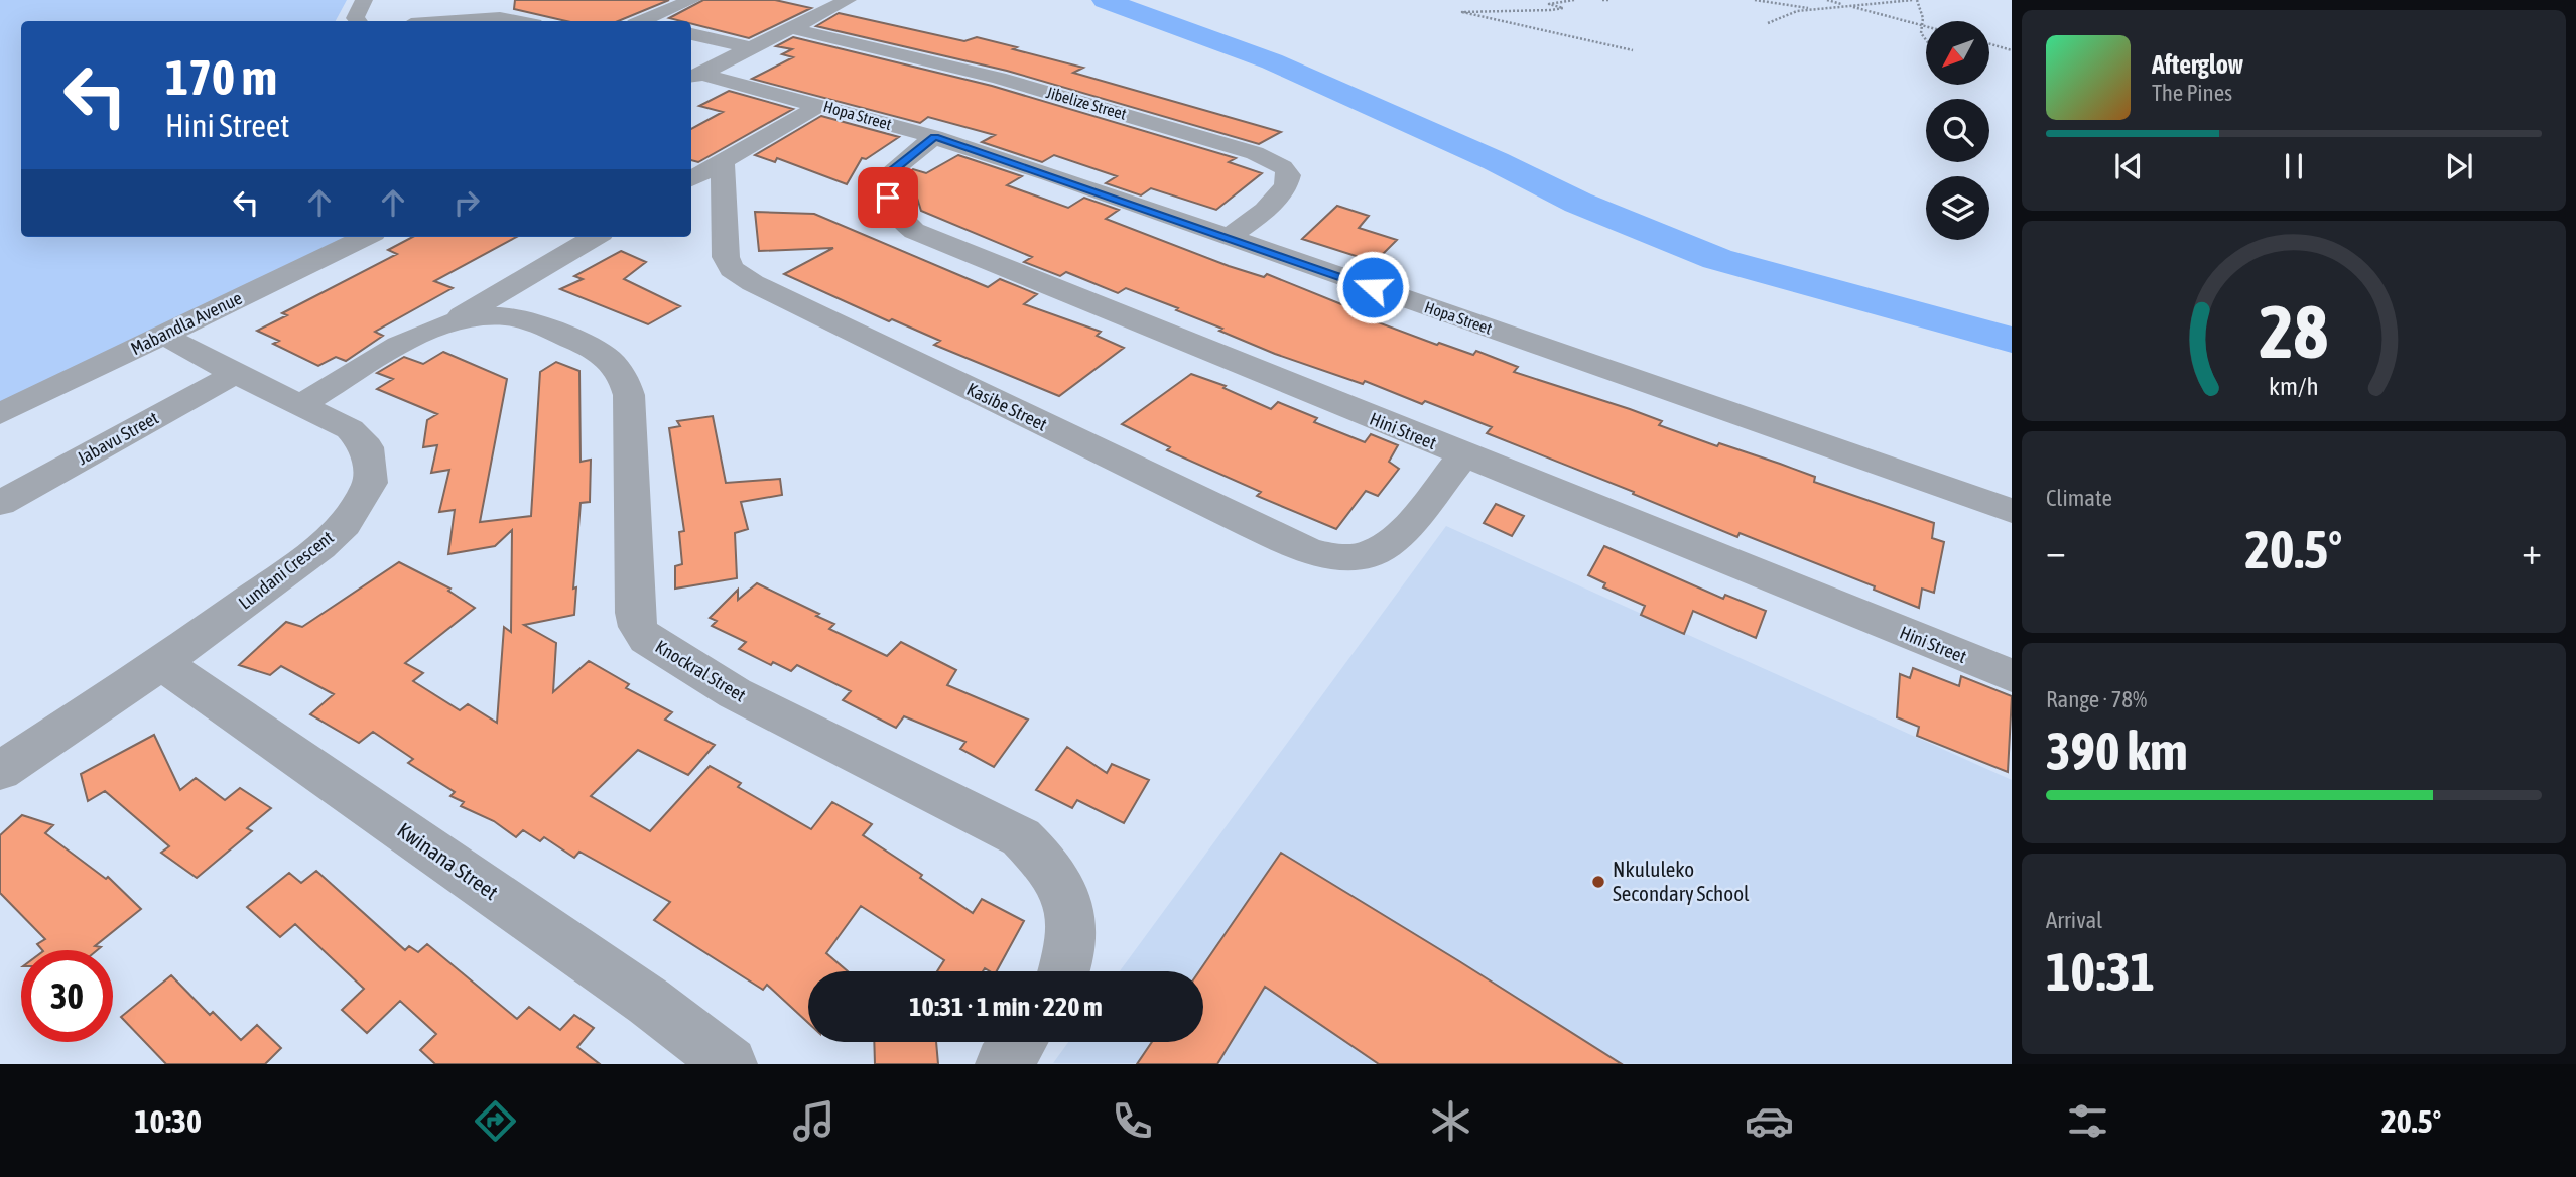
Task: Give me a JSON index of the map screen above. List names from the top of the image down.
{
  "streets": {
    "street": [
      "Jibelize Street",
      "Hopa Street",
      "Mabandla Avenue",
      "Kasibe Street",
      "Hini Street",
      "Jabavu Street",
      "Lundani Crescent",
      "Knockral Street",
      "Kwinana Street"
    ]
  },
  "crossings": [
    ["Jibelize Street", "Hopa Street"],
    ["Hopa Street", "Hini Street"],
    ["Mabandla Avenue", "Lundani Crescent"],
    ["Kasibe Street", "Hini Street"],
    ["Jabavu Street", "Lundani Crescent"],
    ["Lundani Crescent", "Knockral Street"],
    ["Lundani Crescent", "Kwinana Street"]
  ],
  "places": ["Nkululeko Secondary School"],
  "north": "bottom left",
  "page": {
    "turn": ["170 m", "Hini Street"],
    "song": ["Afterglow", "The Pines"],
    "tile": [
      "Climate",
      ["Range · 78%", "390 km"],
      ["Arrival", "10:31"]
    ],
    "heat": ["−", "20.5°", "+"],
    "limit": "30",
    "trip": "10:31 · 1 min · 220 m",
    "tabs": ["10:30", "20.5°"],
    "gauge": ["28", "km/h"]
  }
}
